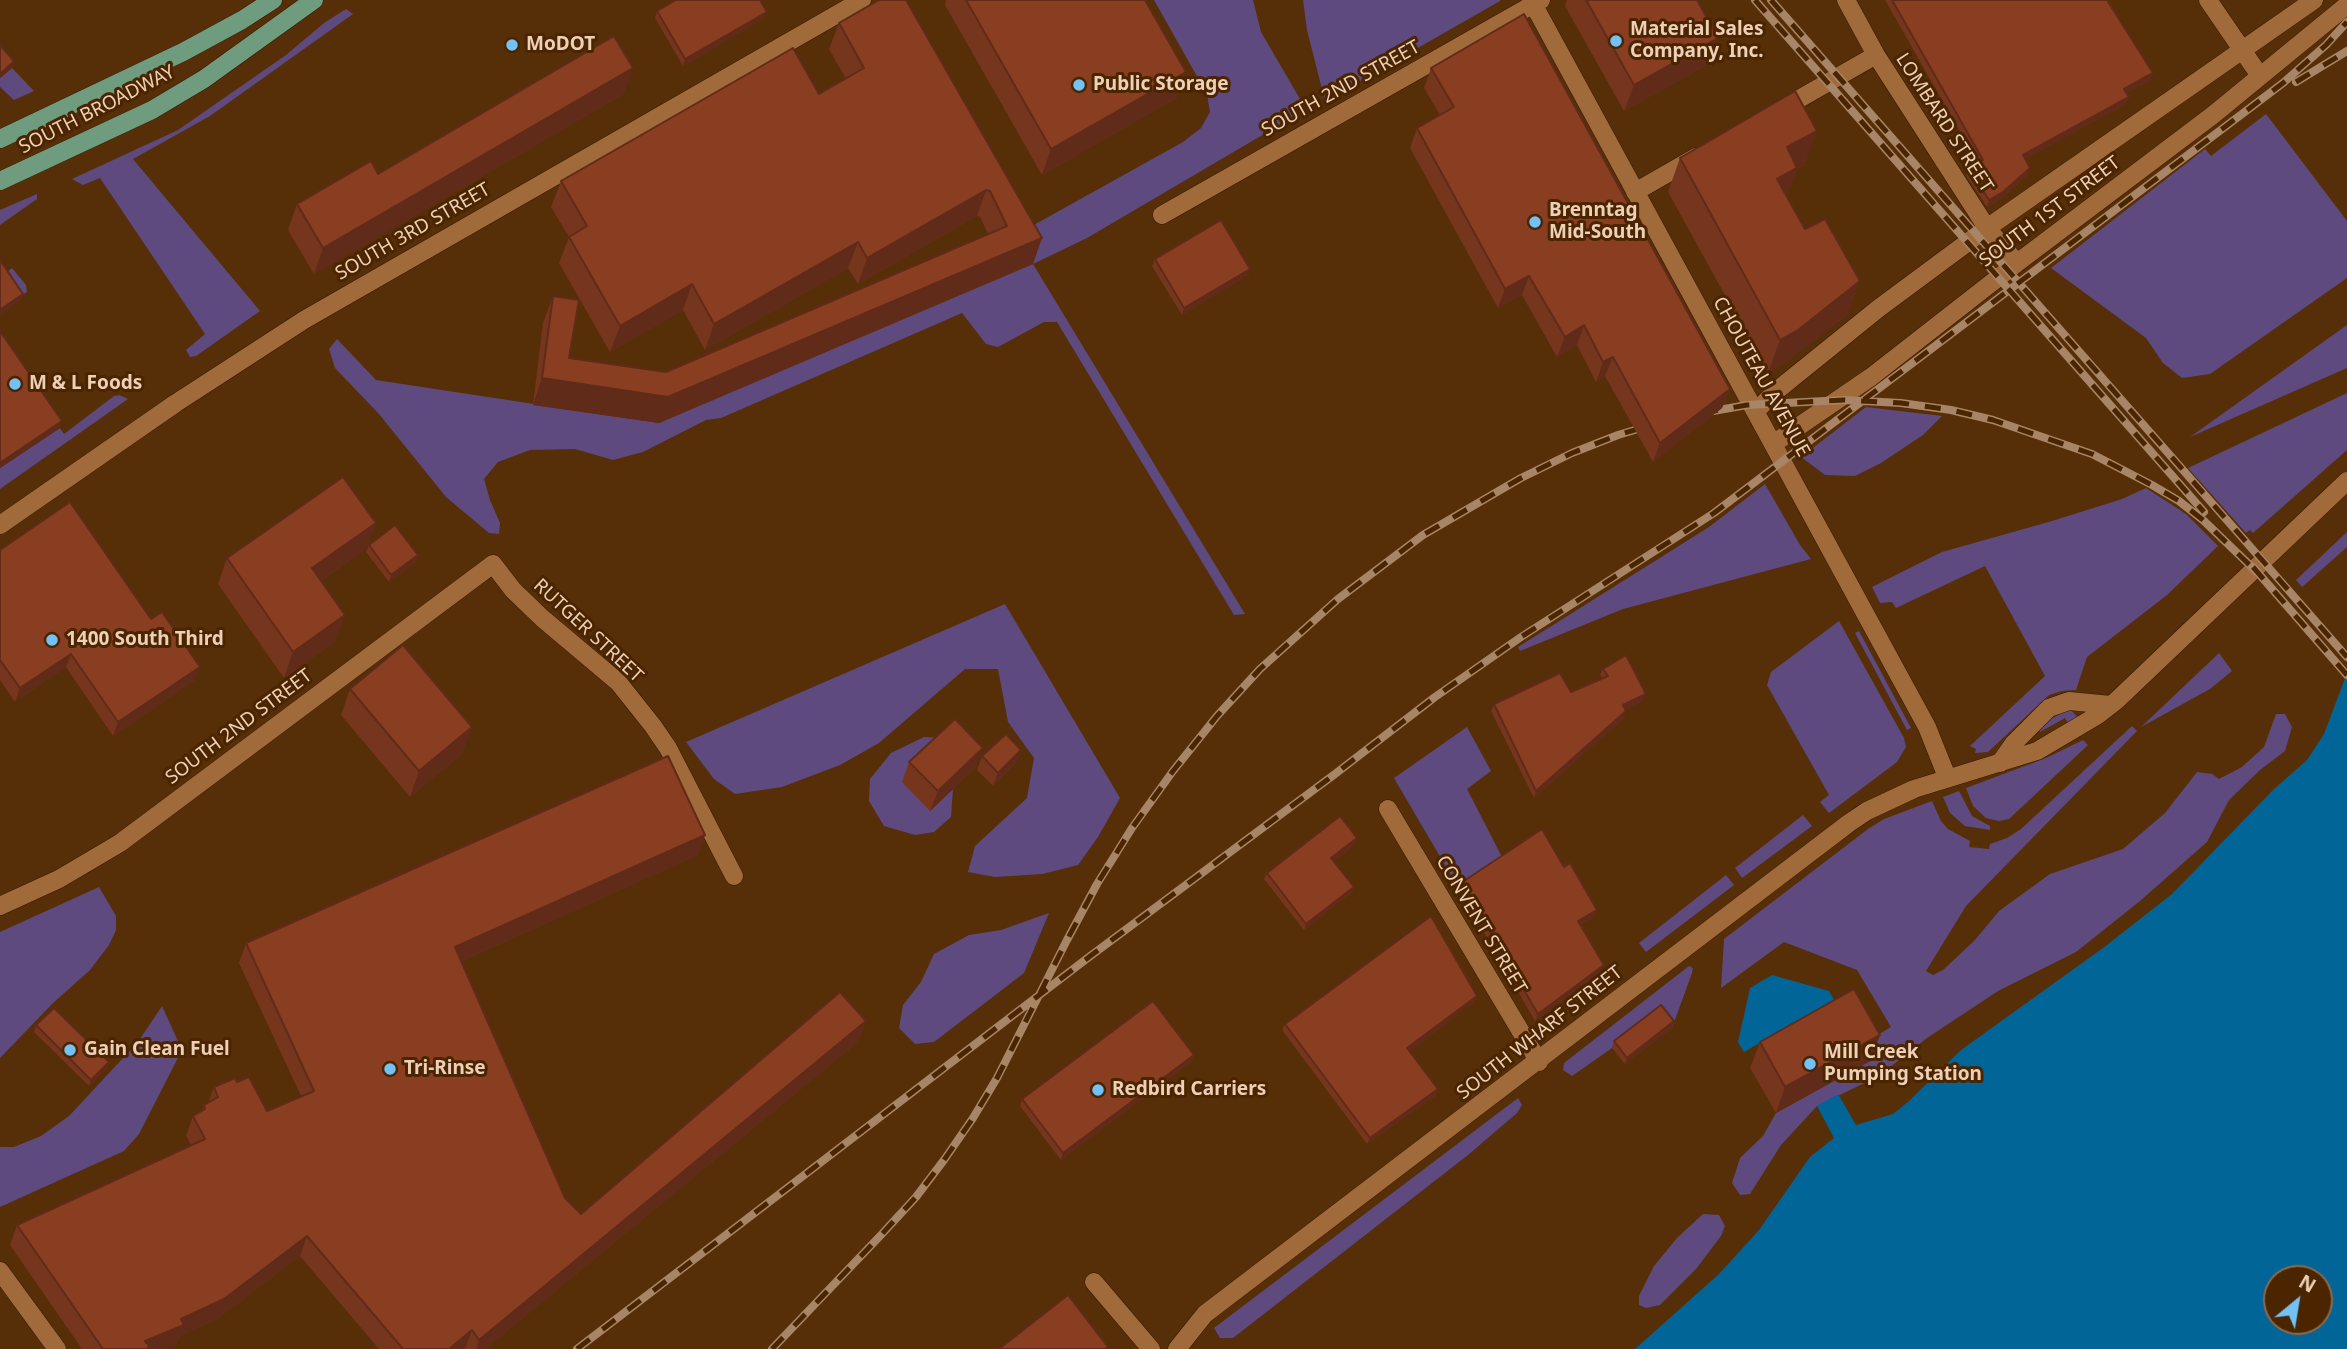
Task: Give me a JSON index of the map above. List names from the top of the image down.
{
  "streets": {
    "main road": ["SOUTH BROADWAY"],
    "street": [
      "SOUTH 2ND STREET",
      "LOMBARD STREET",
      "SOUTH 1ST STREET",
      "SOUTH 3RD STREET",
      "CHOUTEAU AVENUE",
      "RUTGER STREET",
      "CONVENT STREET",
      "SOUTH WHARF STREET"
    ]
  },
  "crossings": [
    ["SOUTH 2ND STREET", "CHOUTEAU AVENUE"],
    ["SOUTH 2ND STREET", "RUTGER STREET"],
    ["LOMBARD STREET", "SOUTH 1ST STREET"],
    ["SOUTH 1ST STREET", "CHOUTEAU AVENUE"],
    ["CHOUTEAU AVENUE", "SOUTH WHARF STREET"],
    ["CONVENT STREET", "SOUTH WHARF STREET"]
  ],
  "places": [
    "Material Sales Company, Inc.",
    "MoDOT",
    "Public Storage",
    "Brenntag Mid-South",
    "M & L Foods",
    "1400 South Third",
    "Gain Clean Fuel",
    "Mill Creek Pumping Station",
    "Tri-Rinse",
    "Redbird Carriers"
  ],
  "north": "top right"
}
